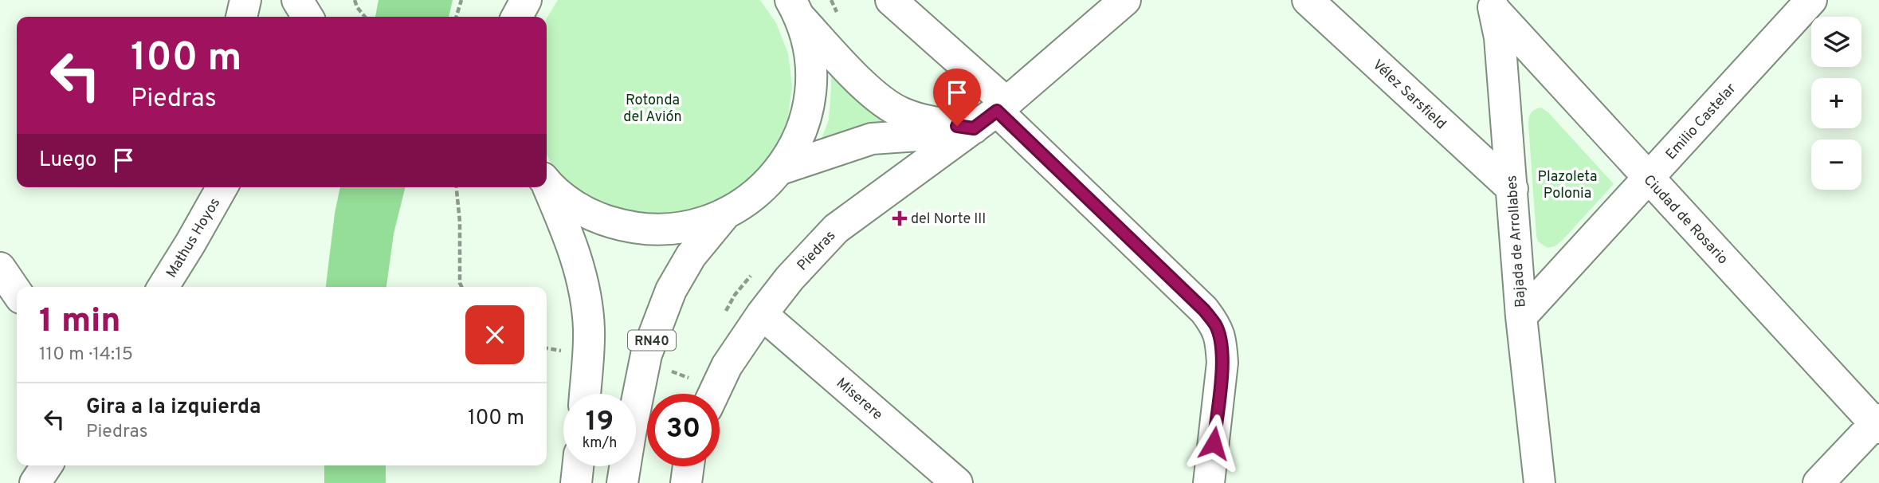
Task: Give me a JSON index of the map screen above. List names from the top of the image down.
{
  "streets": {
    "main road": [
      "Vélez Sarsfield",
      "Emilio Castelar",
      "Ciudad de Rosario",
      "Mathus Hoyos",
      "Bajada de Arrollabes",
      "Piedras",
      "RN40",
      "Miserere"
    ]
  },
  "crossings": [
    ["Vélez Sarsfield", "Bajada de Arrollabes"],
    ["Emilio Castelar", "Ciudad de Rosario"],
    ["Emilio Castelar", "Bajada de Arrollabes"],
    ["Ciudad de Rosario", "Bajada de Arrollabes"],
    ["Piedras", "Miserere"]
  ],
  "parks": ["Rotonda del Avión", "Plazoleta Polonia"],
  "places": {
    "health": ["del Norte III"]
  },
  "page": {
    "map_buttons": ["+", "−"],
    "turn": ["100 m", "Piedras"],
    "then": "Luego",
    "heading": ["1 min", "110 m · 14:15"],
    "list": [
      {
        "name": "Gira a la izquierda",
        "note": "Piedras",
        "value": "100 m"
      }
    ],
    "speed": "19 km/h",
    "limit": "30"
  }
}
